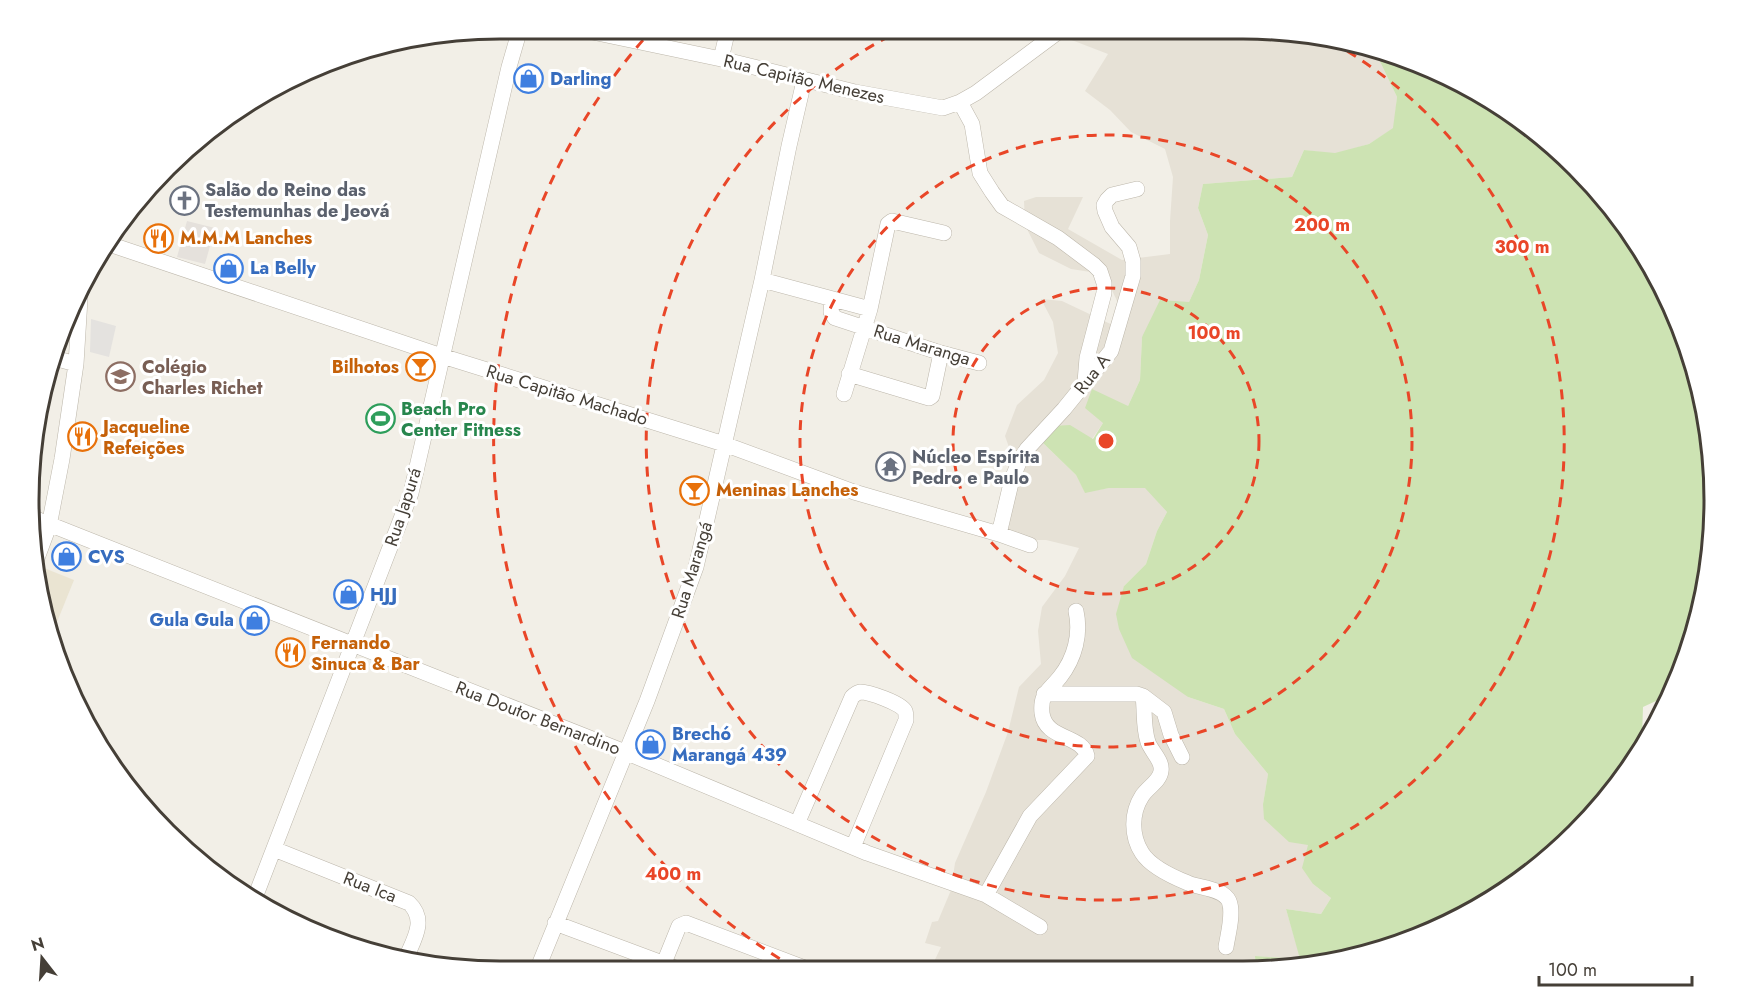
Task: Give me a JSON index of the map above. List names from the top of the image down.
{
  "streets": {
    "street": [
      "Rua Capitão Menezes",
      "Rua Maranga",
      "Rua A",
      "Rua Capitão Machado",
      "Rua Japurá",
      "Rua Marangá",
      "Rua Doutor Bernardino",
      "Rua Ica"
    ]
  },
  "crossings": [
    ["Rua Capitão Menezes", "Rua Marangá"],
    ["Rua Maranga", "Rua Marangá"],
    ["Rua A", "Rua Capitão Machado"],
    ["Rua Capitão Machado", "Rua Japurá"],
    ["Rua Capitão Machado", "Rua Marangá"],
    ["Rua Japurá", "Rua Doutor Bernardino"],
    ["Rua Japurá", "Rua Ica"],
    ["Rua Marangá", "Rua Doutor Bernardino"]
  ],
  "places": {
    "shop": [
      "Darling",
      "La Belly",
      "CVS",
      "HJJ",
      "Gula Gula",
      "Brechó Marangá 439"
    ],
    "church": ["Salão do Reino das Testemunhas de Jeová"],
    "restaurant": ["M.M.M Lanches", "Jacqueline Refeições", "Fernando Sinuca & Bar"],
    "bar": ["Bilhotos", "Meninas Lanches"],
    "school or university": ["Colégio Charles Richet"],
    "sports": ["Beach Pro Center Fitness"],
    "temple": ["Núcleo Espírita Pedro e Paulo"]
  },
  "scale_bar": "100 m",
  "north": "top",
  "rings": [
    "200 m",
    "300 m",
    "100 m",
    "400 m"
  ]
}
